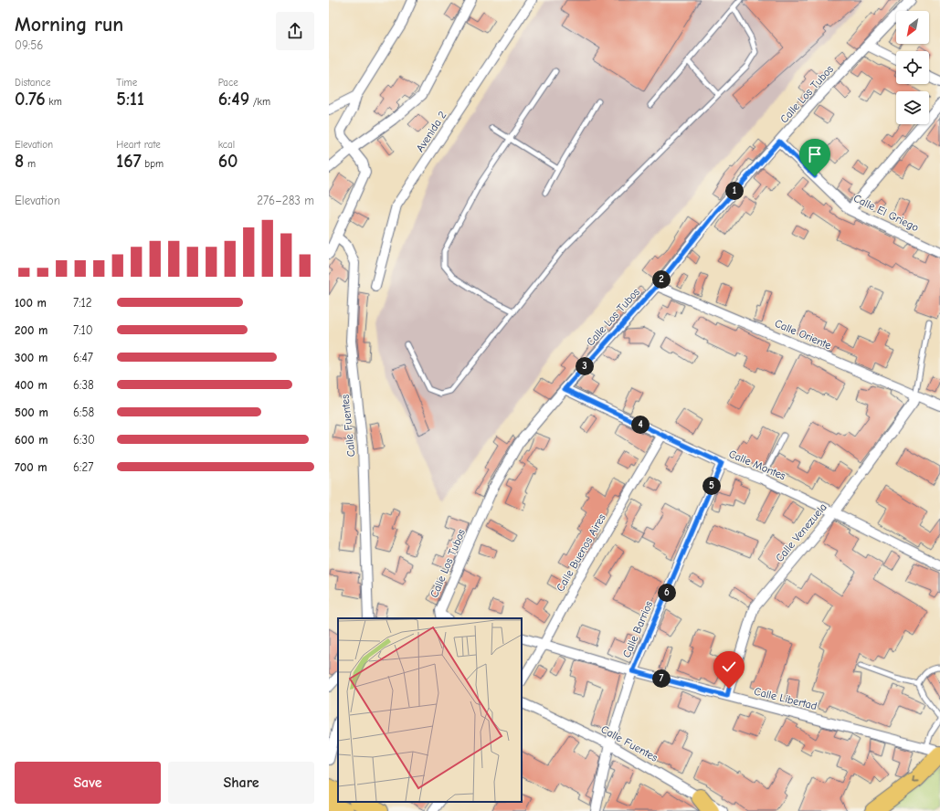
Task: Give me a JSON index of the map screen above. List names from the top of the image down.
{
  "streets": {
    "street": [
      "Calle Los Tubos",
      "Avenida 2",
      "Calle El Griego",
      "Calle Oriente",
      "Calle Fuentes",
      "Calle Montes",
      "Calle Venezuela",
      "Calle Buenos Aires",
      "Calle Barrios",
      "Calle Libertad"
    ]
  },
  "crossings": [
    ["Calle Los Tubos", "Calle El Griego"],
    ["Calle Los Tubos", "Calle Oriente"],
    ["Calle Los Tubos", "Calle Montes"],
    ["Calle Oriente", "Calle Venezuela"],
    ["Calle Fuentes", "Calle Barrios"],
    ["Calle Montes", "Calle Venezuela"],
    ["Calle Montes", "Calle Buenos Aires"],
    ["Calle Montes", "Calle Barrios"],
    ["Calle Venezuela", "Calle Libertad"],
    ["Calle Buenos Aires", "Calle Libertad"],
    ["Calle Barrios", "Calle Libertad"]
  ],
  "north": "bottom left",
  "page": {
    "heading": ["Morning run", "09:56"],
    "stats": [
      ["Distance", "0.76 km"],
      ["Time", "5:11"],
      ["Pace", "6:49 /km"],
      ["Elevation", "8 m"],
      ["Heart rate", "167 bpm"],
      ["kcal", "60"]
    ],
    "pins": [
      "1",
      "2",
      "3",
      "4",
      "5",
      "6",
      "7"
    ],
    "chart": ["Elevation", "276–283 m"],
    "list": [
      {
        "name": "100 m",
        "note": "7:12"
      },
      {
        "name": "200 m",
        "note": "7:10"
      },
      {
        "name": "300 m",
        "note": "6:47"
      },
      {
        "name": "400 m",
        "note": "6:38"
      },
      {
        "name": "500 m",
        "note": "6:58"
      },
      {
        "name": "600 m",
        "note": "6:30"
      },
      {
        "name": "700 m",
        "note": "6:27"
      }
    ],
    "buttons": ["Save", "Share"]
  }
}
